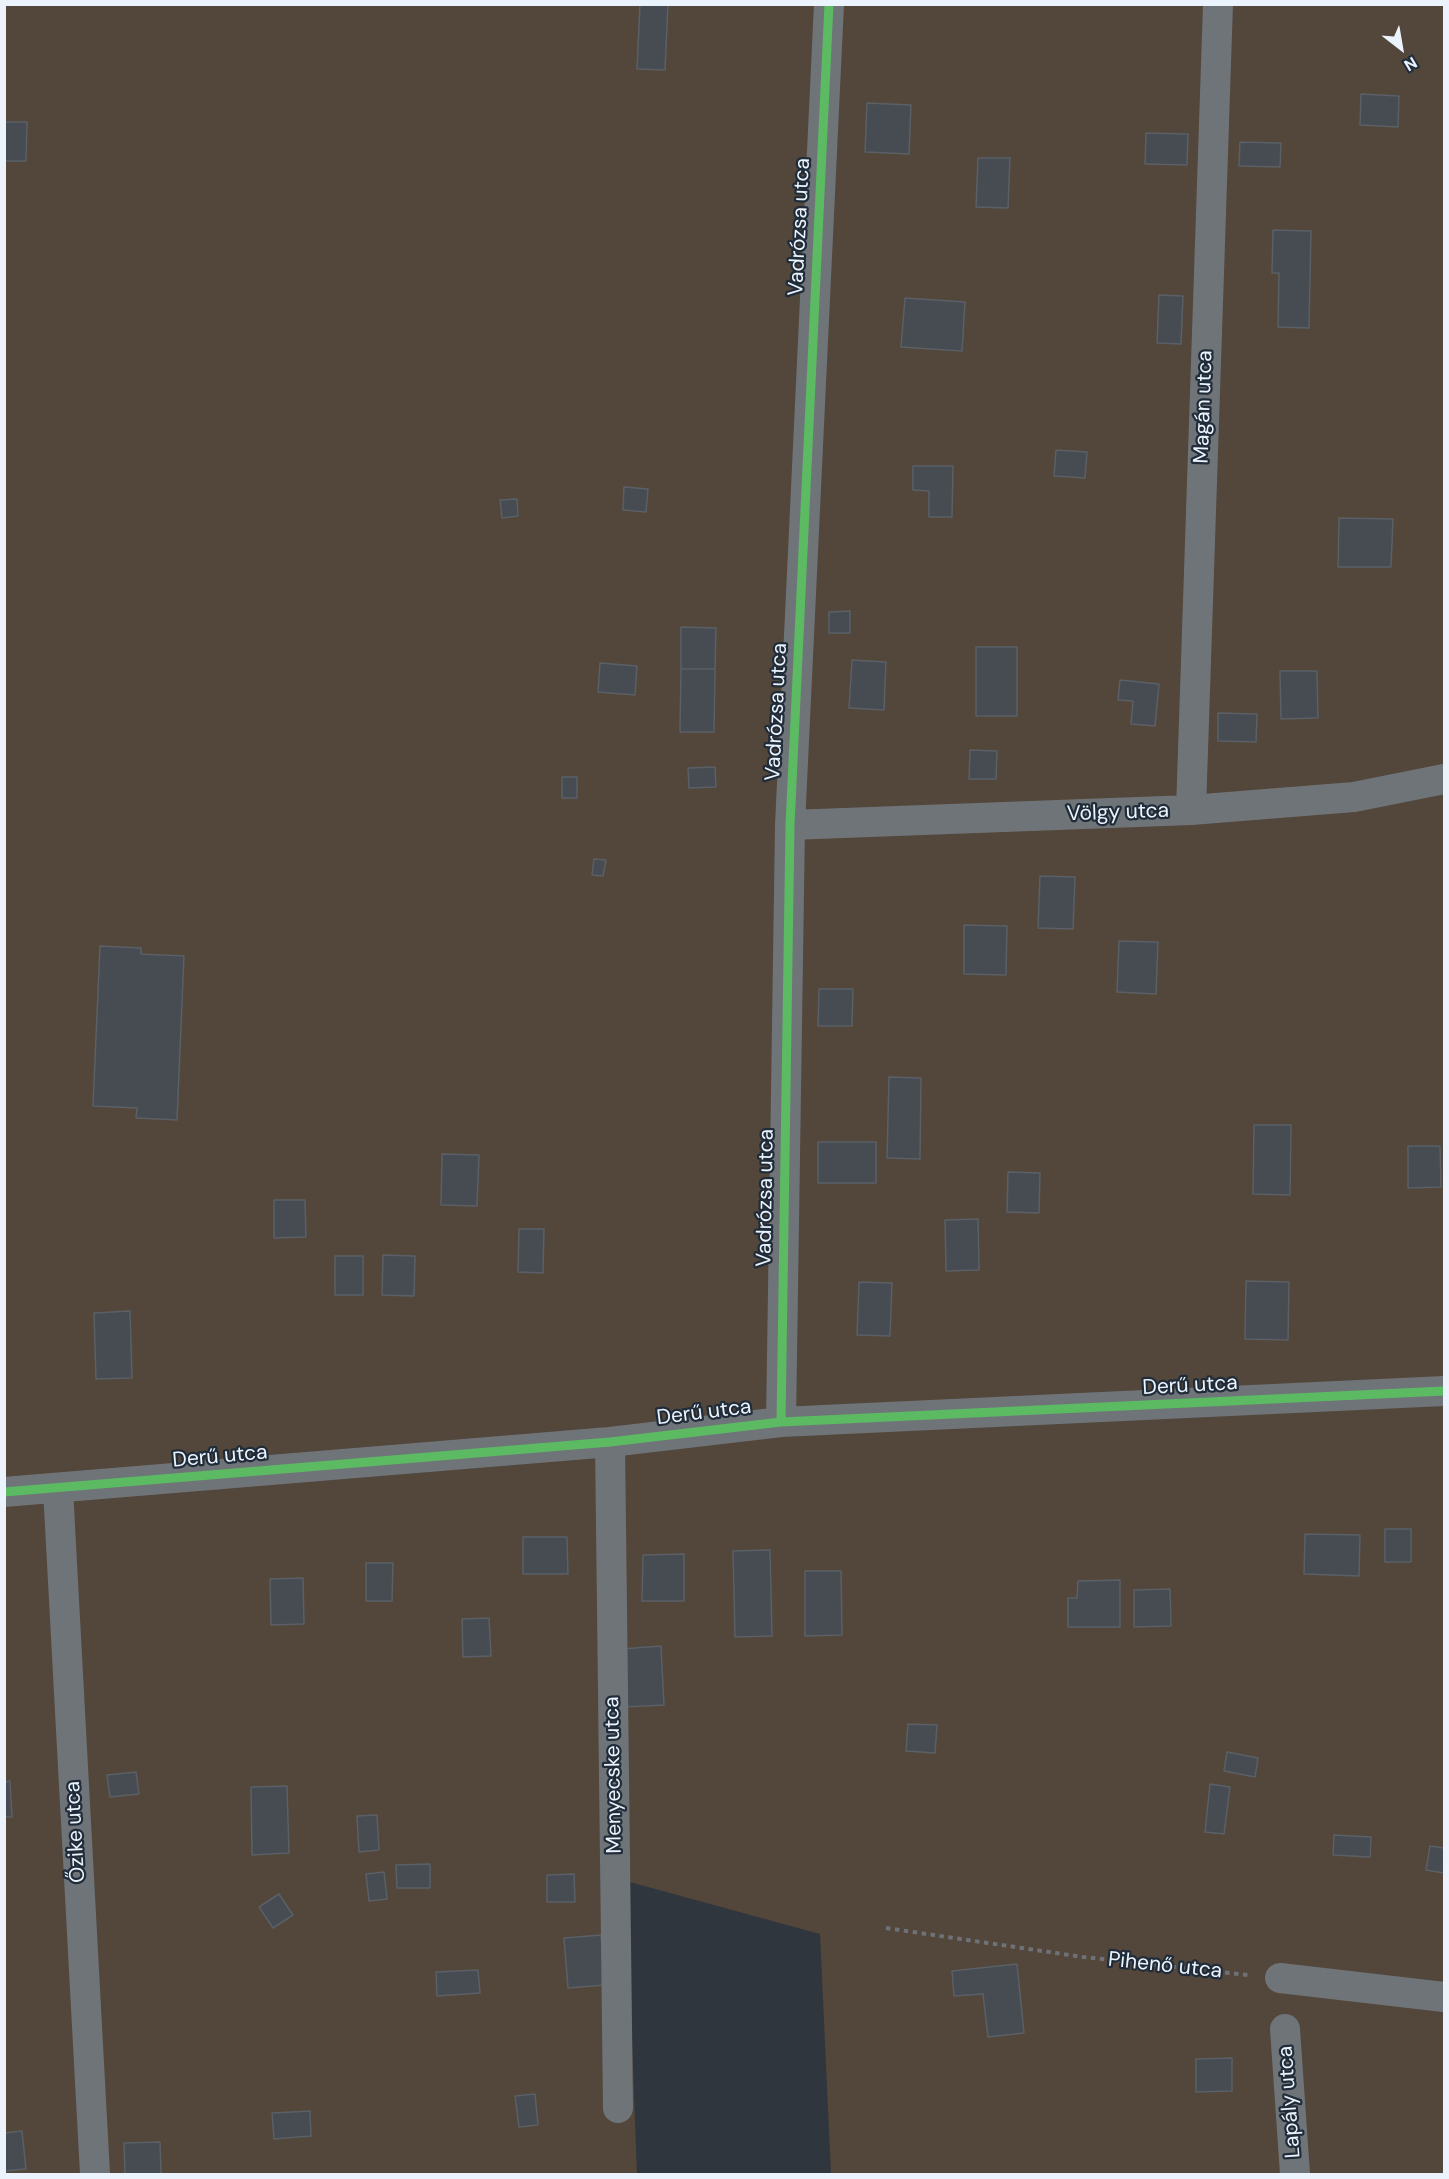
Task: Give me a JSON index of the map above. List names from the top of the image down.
{
  "streets": {
    "street": [
      "Vadrózsa utca",
      "Magán utca",
      "Völgy utca",
      "Derű utca",
      "Menyecske utca",
      "Őzike utca",
      "Lapály utca"
    ],
    "path": ["Pihenő utca"]
  },
  "crossings": [
    ["Vadrózsa utca", "Völgy utca"],
    ["Vadrózsa utca", "Derű utca"],
    ["Magán utca", "Völgy utca"],
    ["Derű utca", "Menyecske utca"],
    ["Derű utca", "Őzike utca"]
  ],
  "north": "bottom right"
}
